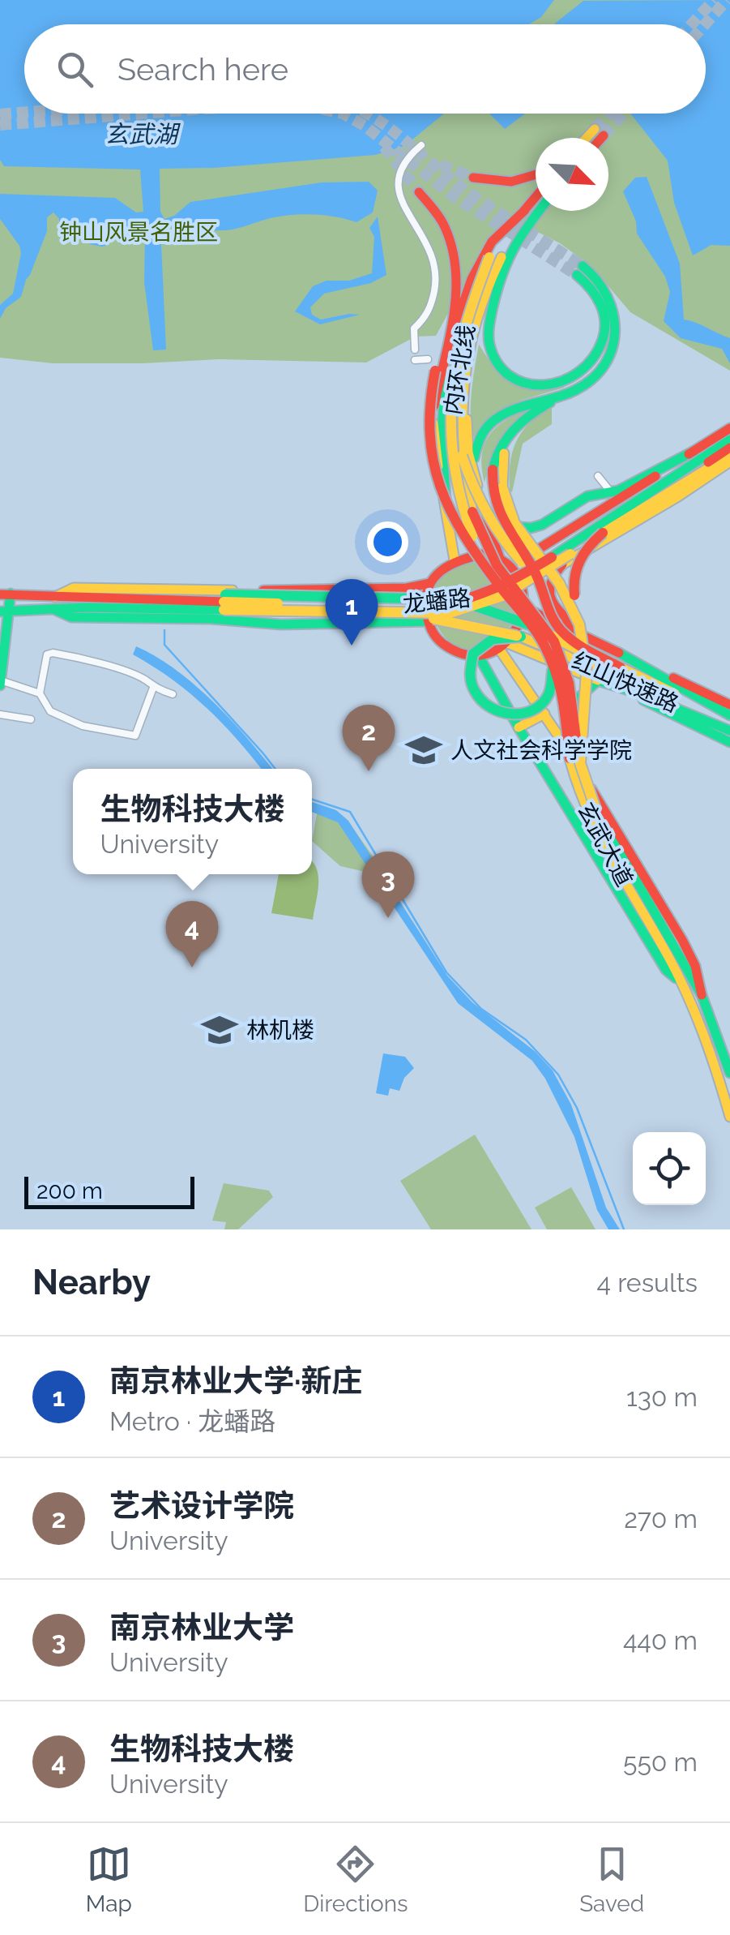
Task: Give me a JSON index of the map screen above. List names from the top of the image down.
{
  "streets": {
    "main road": [
      "内环北线",
      "龙蟠路",
      "红山快速路",
      "玄武大道"
    ]
  },
  "crossings": [
    ["内环北线", "玄武大道"]
  ],
  "water": ["玄武湖"],
  "parks": ["钟山风景名胜区"],
  "places": {
    "school or university": ["人文社会科学学院", "林机楼"]
  },
  "scale_bar": "200 m",
  "north": "bottom right",
  "page": {
    "search": "Search here",
    "pins": [
      "1",
      "2",
      "3",
      "4"
    ],
    "popup": ["生物科技大楼", "University"],
    "scale": "200 m",
    "heading": ["Nearby", "4 results"],
    "list": [
      {
        "mark": "1",
        "name": "南京林业大学·新庄",
        "note": "Metro · 龙蟠路",
        "value": "130 m"
      },
      {
        "mark": "2",
        "name": "艺术设计学院",
        "note": "University",
        "value": "270 m"
      },
      {
        "mark": "3",
        "name": "南京林业大学",
        "note": "University",
        "value": "440 m"
      },
      {
        "mark": "4",
        "name": "生物科技大楼",
        "note": "University",
        "value": "550 m"
      }
    ],
    "nav": ["Map", "Directions", "Saved"]
  }
}
